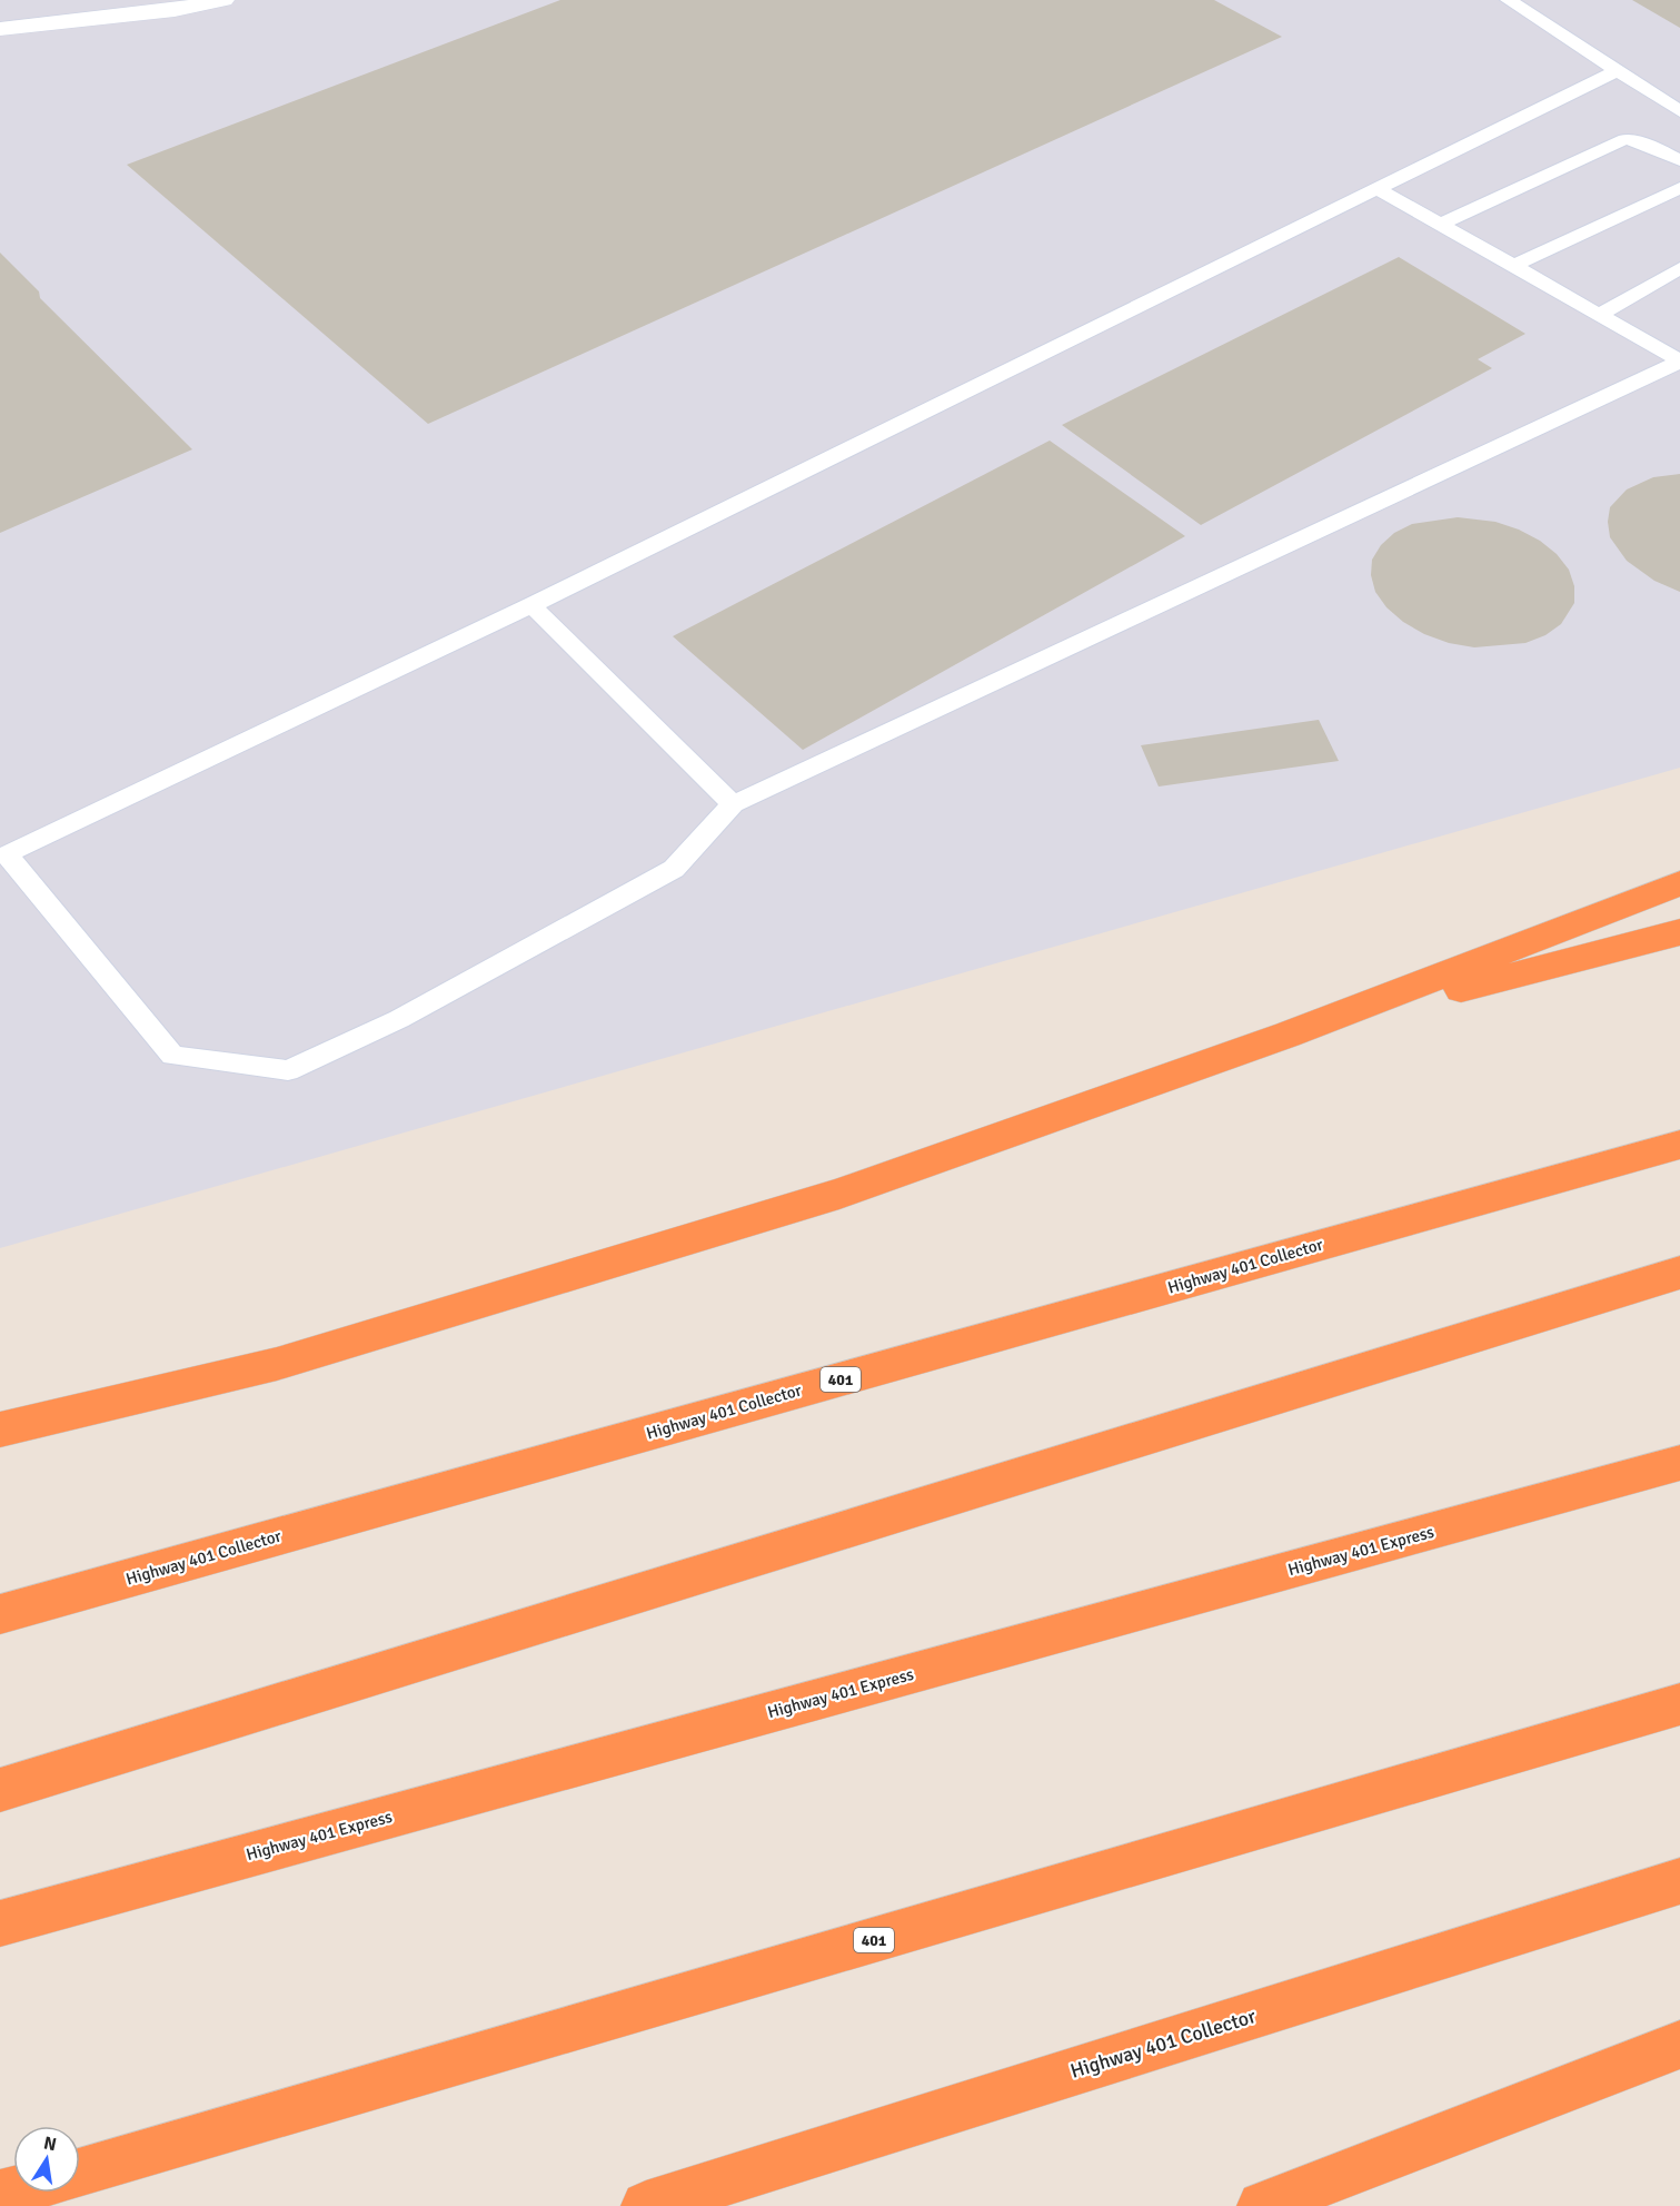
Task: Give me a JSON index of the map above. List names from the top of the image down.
{
  "streets": {
    "highway": ["Highway 401 Collector", "401", "Highway 401 Express"]
  },
  "north": "top"
}
